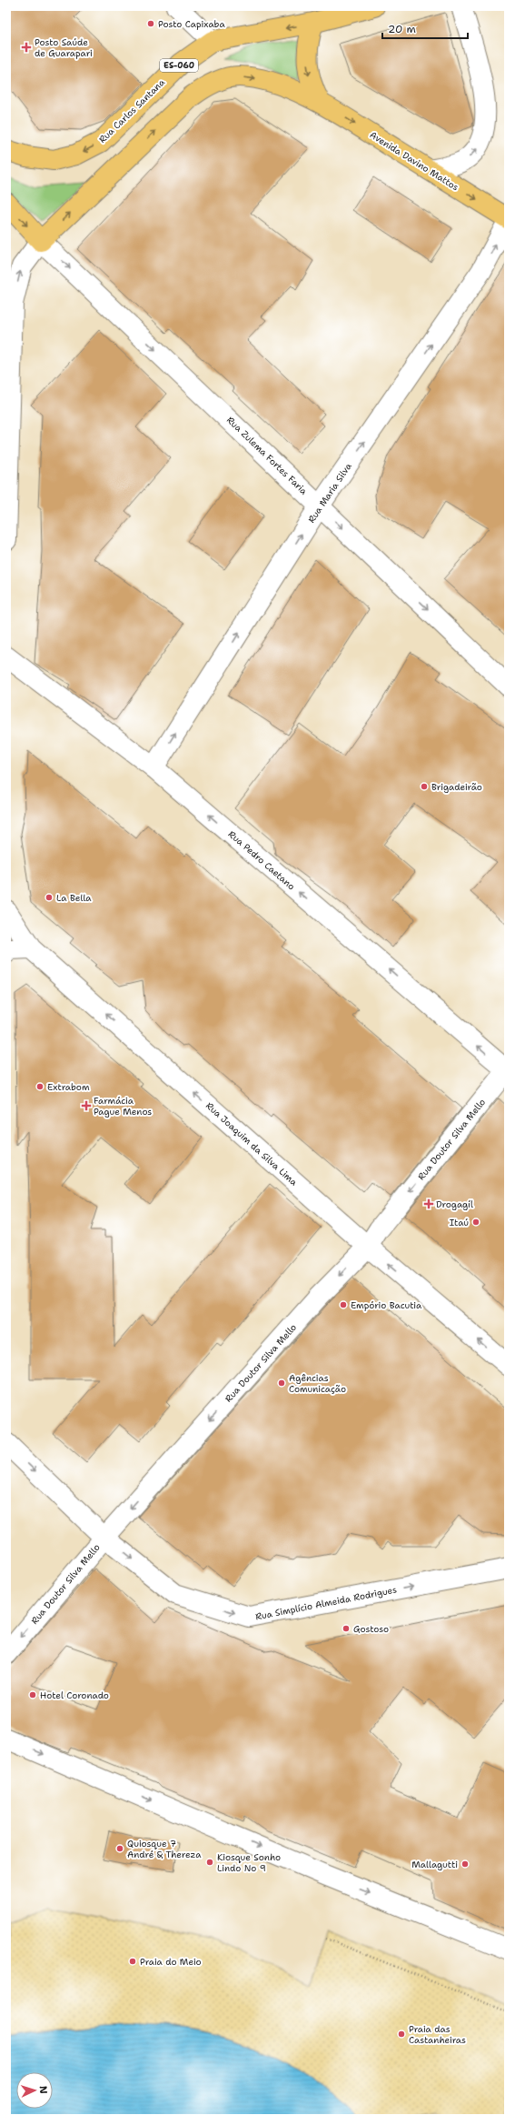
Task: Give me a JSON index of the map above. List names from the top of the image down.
{
  "streets": {
    "main road": ["ES-060", "Rua Carlos Santana", "Avenida Davino Mattos"],
    "street": [
      "Rua Zulema Fortes Faria",
      "Rua Maria Silva",
      "Rua Pedro Caetano",
      "Rua Doutor Silva Mello",
      "Rua Joaquim da Silva Lima",
      "Rua Simplício Almeida Rodrigues"
    ]
  },
  "crossings": [
    ["Avenida Davino Mattos", "Rua Maria Silva"],
    ["Rua Zulema Fortes Faria", "Rua Maria Silva"],
    ["Rua Maria Silva", "Rua Pedro Caetano"],
    ["Rua Pedro Caetano", "Rua Doutor Silva Mello"],
    ["Rua Doutor Silva Mello", "Rua Joaquim da Silva Lima"],
    ["Rua Doutor Silva Mello", "Rua Simplício Almeida Rodrigues"]
  ],
  "one_way": [
    "Rua Carlos Santana",
    "Avenida Davino Mattos",
    "Rua Zulema Fortes Faria",
    "Rua Maria Silva",
    "Rua Pedro Caetano",
    "Rua Doutor Silva Mello",
    "Rua Joaquim da Silva Lima",
    "Rua Simplício Almeida Rodrigues"
  ],
  "places": {
    "other": [
      "Posto Capixaba",
      "Brigadeirão",
      "La Bella",
      "Extrabom",
      "Itaú",
      "Empório Bacutia",
      "Agências Comunicação",
      "Gostoso",
      "Hotel Coronado",
      "Quiosque 7 André & Thereza",
      "Kiosque Sonho Lindo No 9",
      "Mallagutti",
      "Praia do Meio",
      "Praia das Castanheiras"
    ],
    "health": ["Posto Saúde de Guarapari", "Farmácia Pague Menos", "Drogagíl"]
  },
  "scale_bar": "20 m",
  "north": "right"
}
